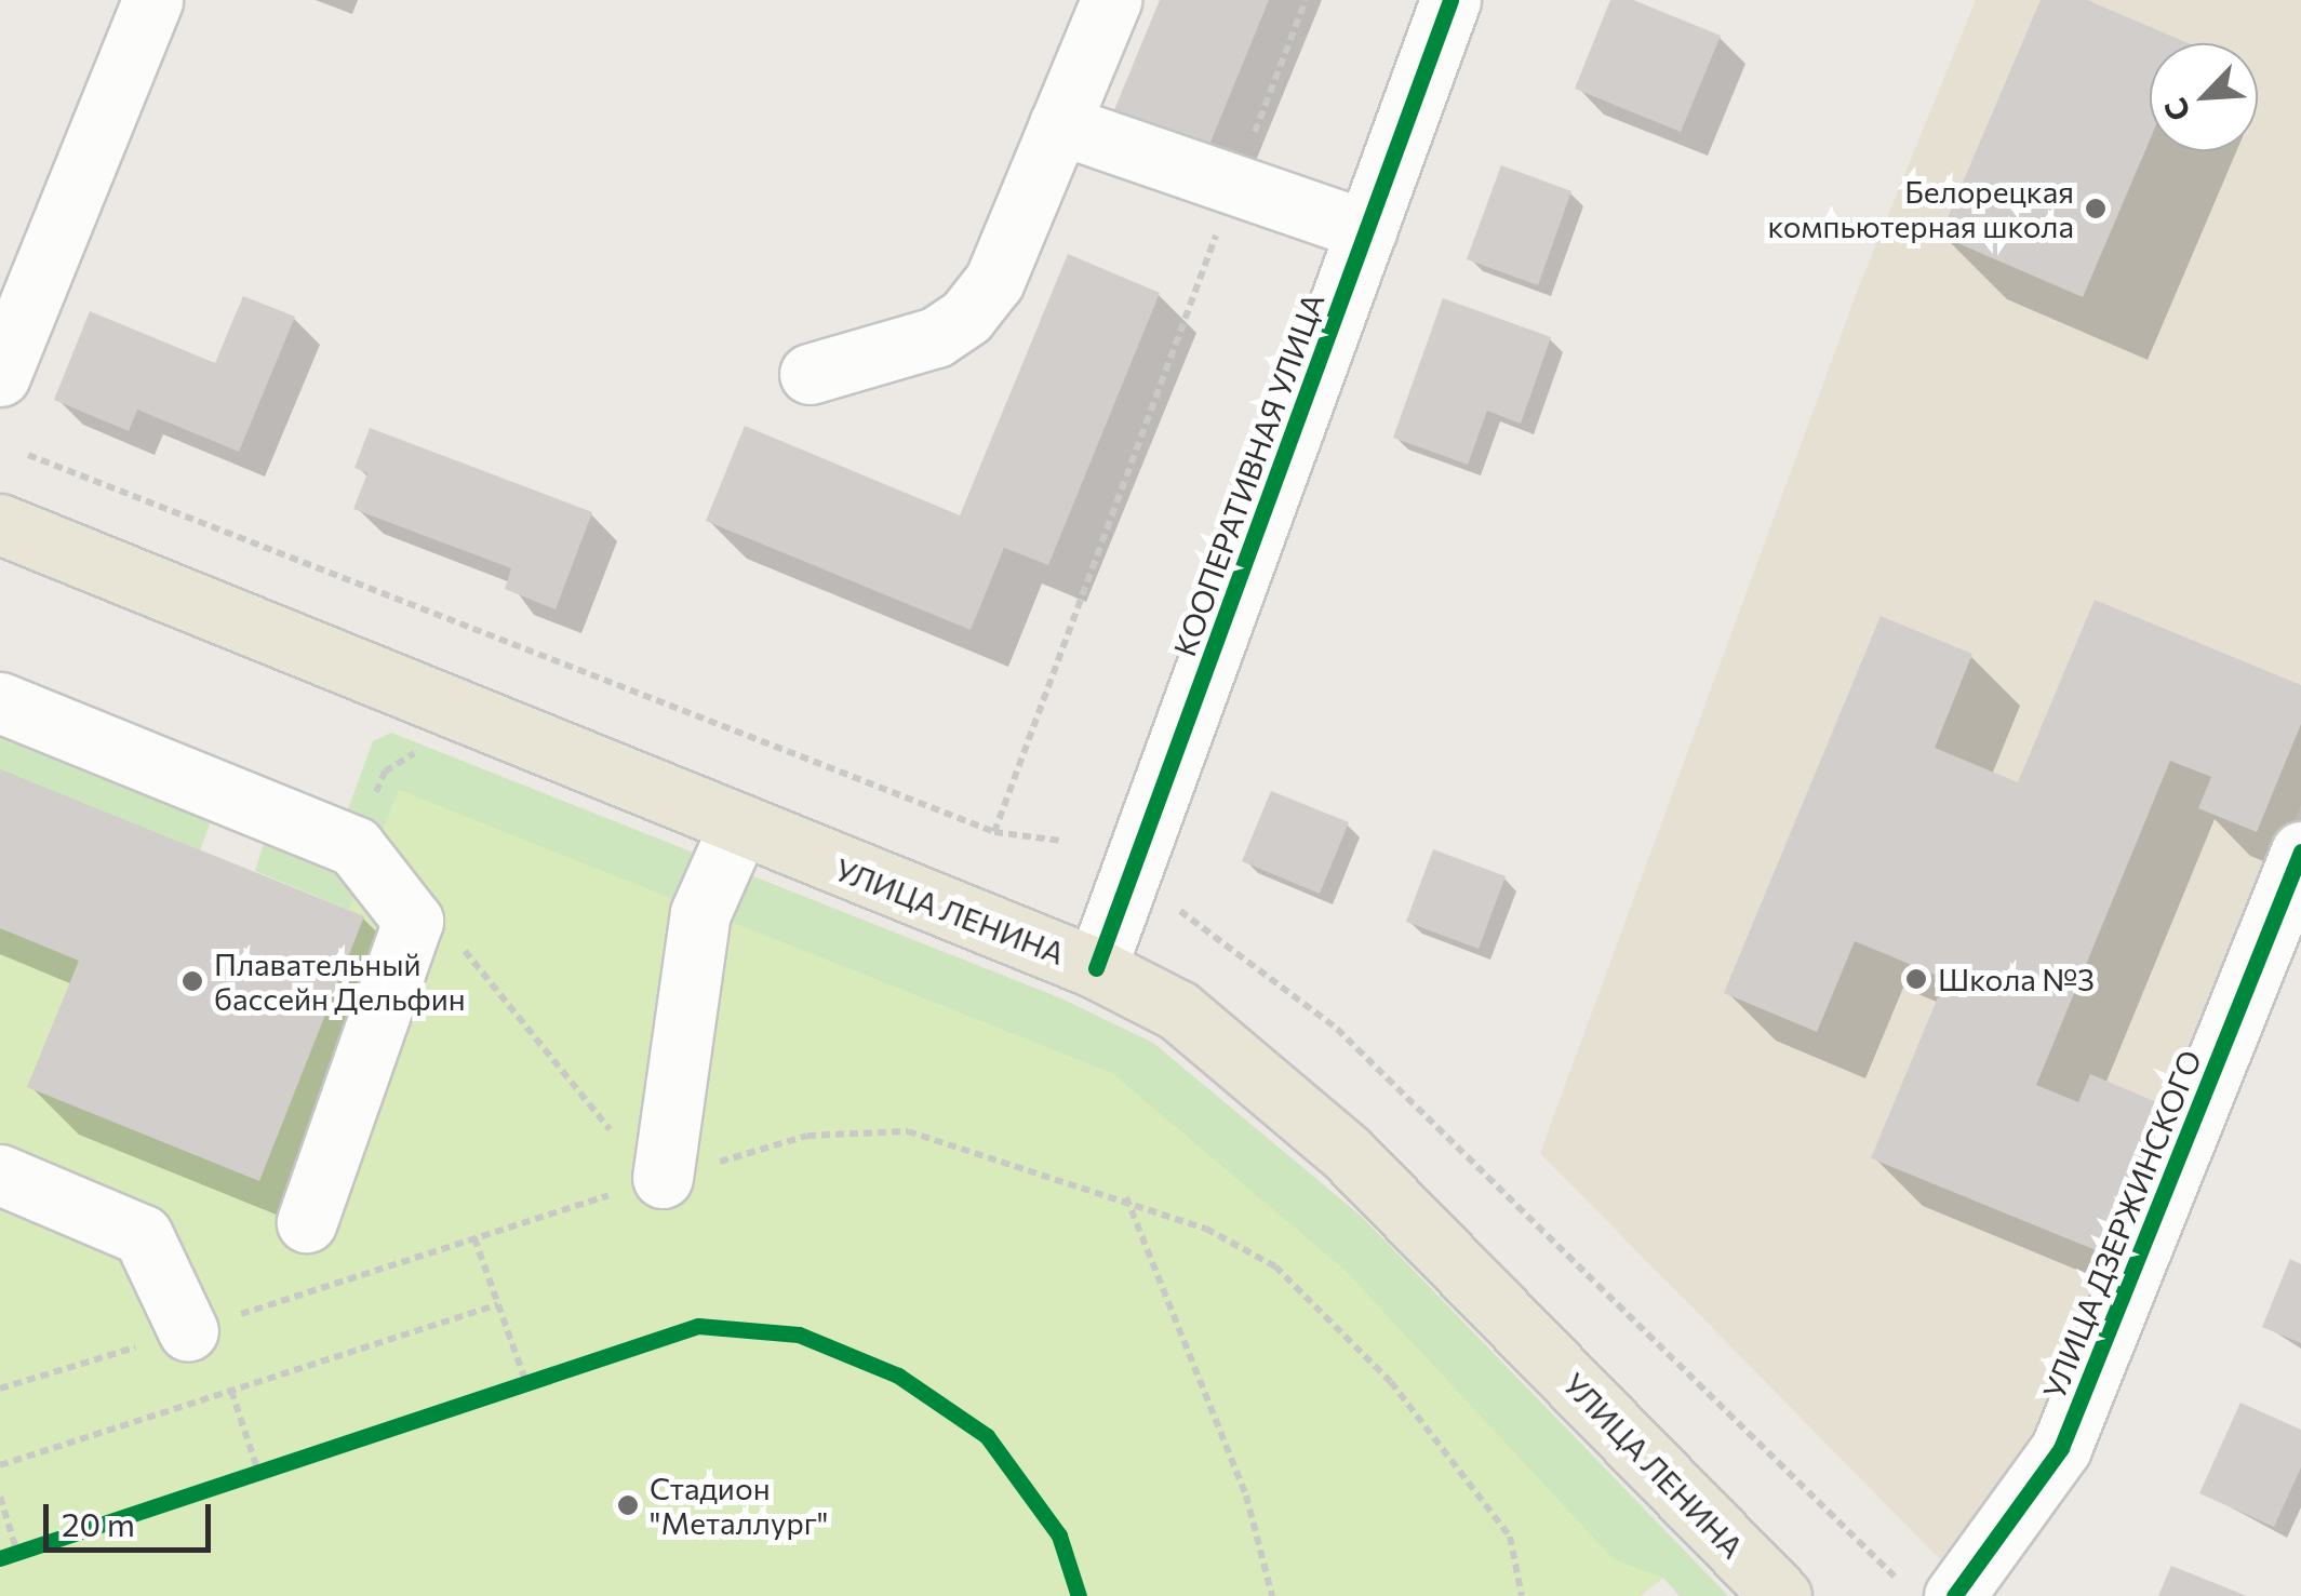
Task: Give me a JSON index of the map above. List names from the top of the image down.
{
  "streets": {
    "main road": ["УЛИЦА ЛЕНИНА"],
    "street": ["КООПЕРАТИВНАЯ УЛИЦА", "УЛИЦА ДЗЕРЖИНСКОГО"]
  },
  "crossings": [
    ["КООПЕРАТИВНАЯ УЛИЦА", "УЛИЦА ЛЕНИНА"]
  ],
  "places": [
    "Белорецкая компьютерная школа",
    "Школа №3",
    "Плавательный бассейн Дельфин",
    "Стадион \"Металлург\""
  ],
  "scale_bar": "20 m",
  "north": "bottom left"
}
